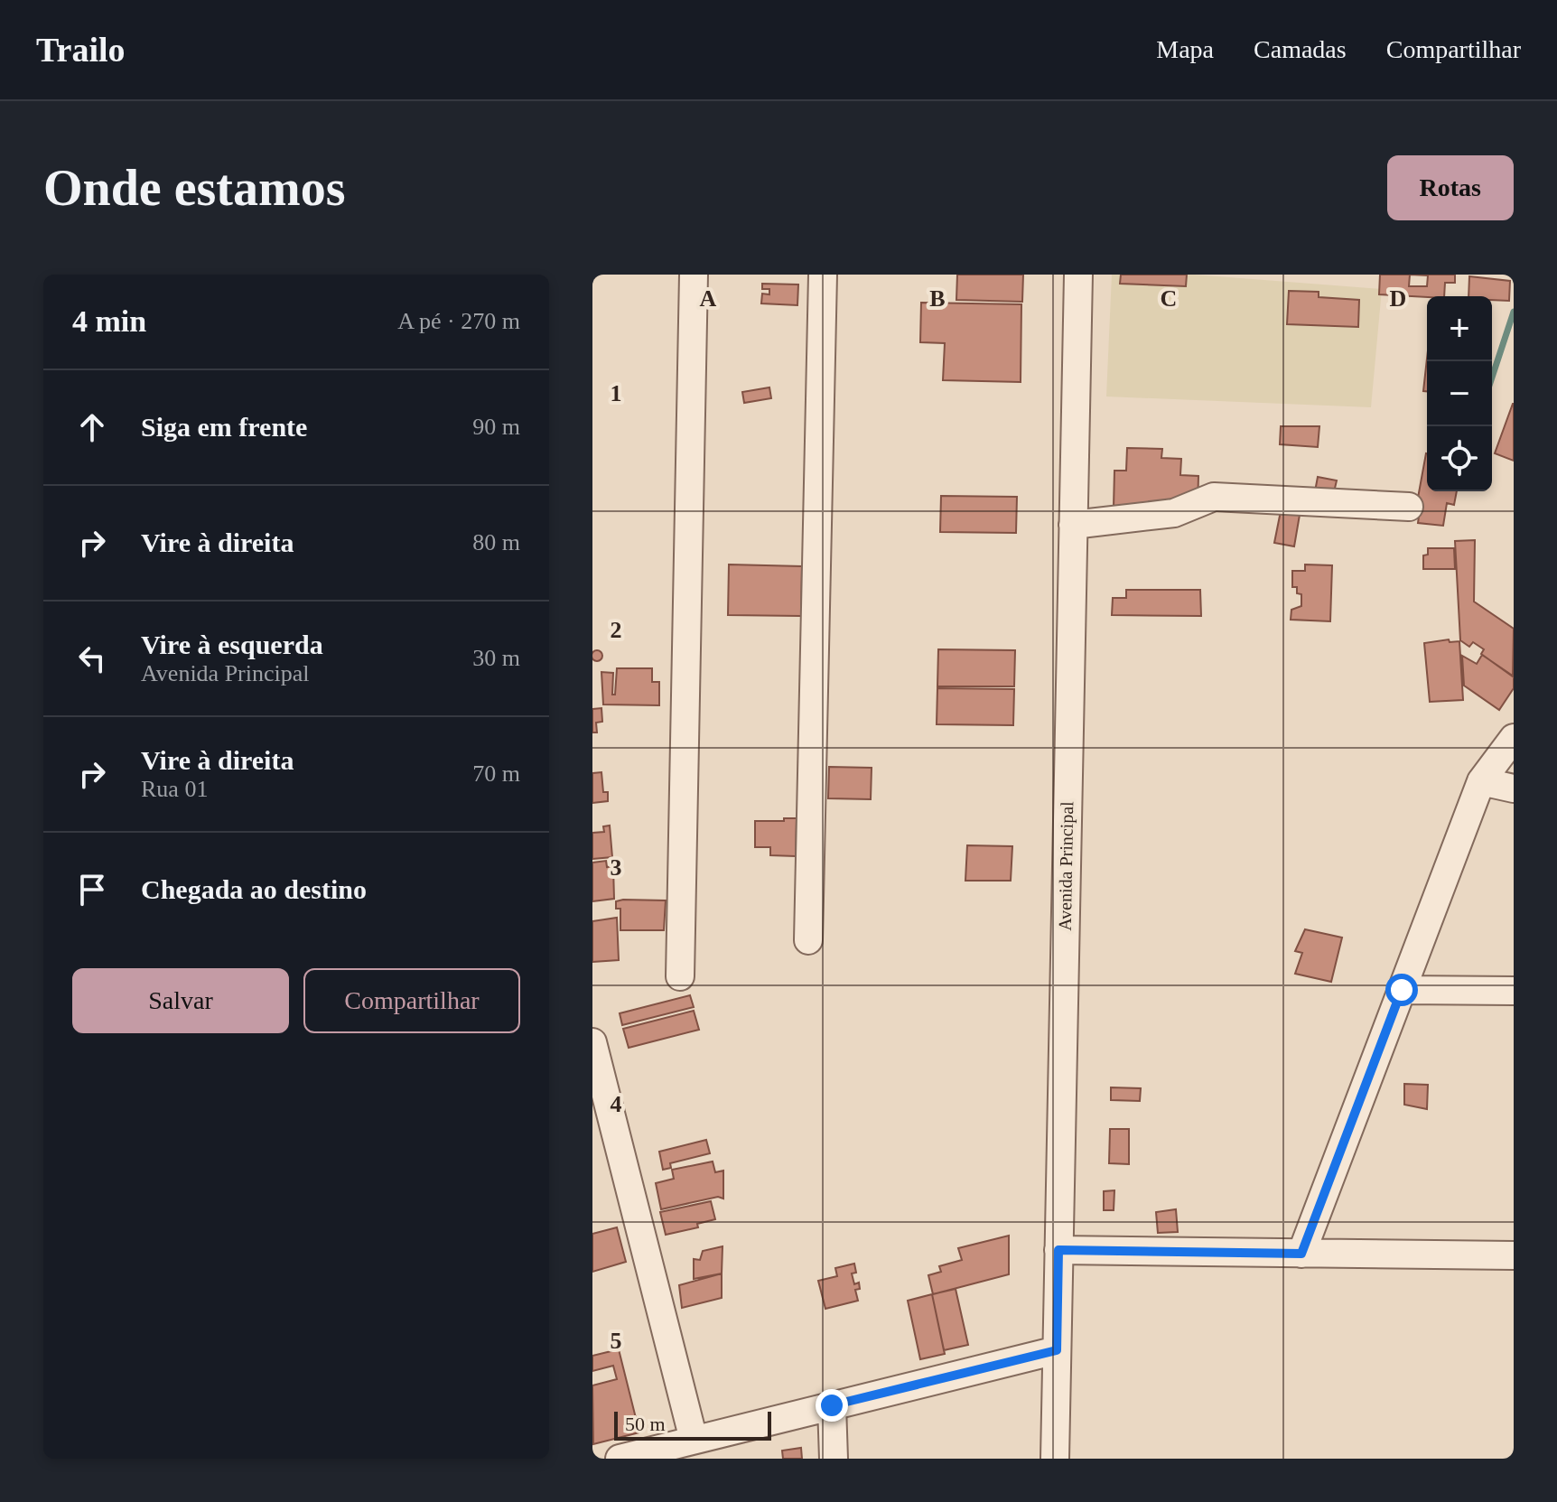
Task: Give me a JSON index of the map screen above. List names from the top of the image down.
{
  "streets": {
    "street": ["Avenida Principal"]
  },
  "scale_bar": "50 m",
  "page": {
    "header": "Trailo",
    "nav": ["Mapa", "Camadas", "Compartilhar"],
    "buttons": [
      "Rotas",
      ["Salvar", "Compartilhar"]
    ],
    "title": "Onde estamos",
    "heading": ["4 min", "A pé · 270 m"],
    "map_buttons": ["+", "−"],
    "list": [
      ["Siga em frente", "90 m"],
      ["Vire à direita", "80 m"],
      ["Vire à esquerda", "Avenida Principal", "30 m"],
      ["Vire à direita", "Rua 01", "70 m"],
      "Chegada ao destino"
    ],
    "scale": "50 m"
  },
  "grid": {
    "columns": [
      "A",
      "B",
      "C",
      "D"
    ],
    "rows": [
      "1",
      "2",
      "3",
      "4",
      "5"
    ]
  }
}
